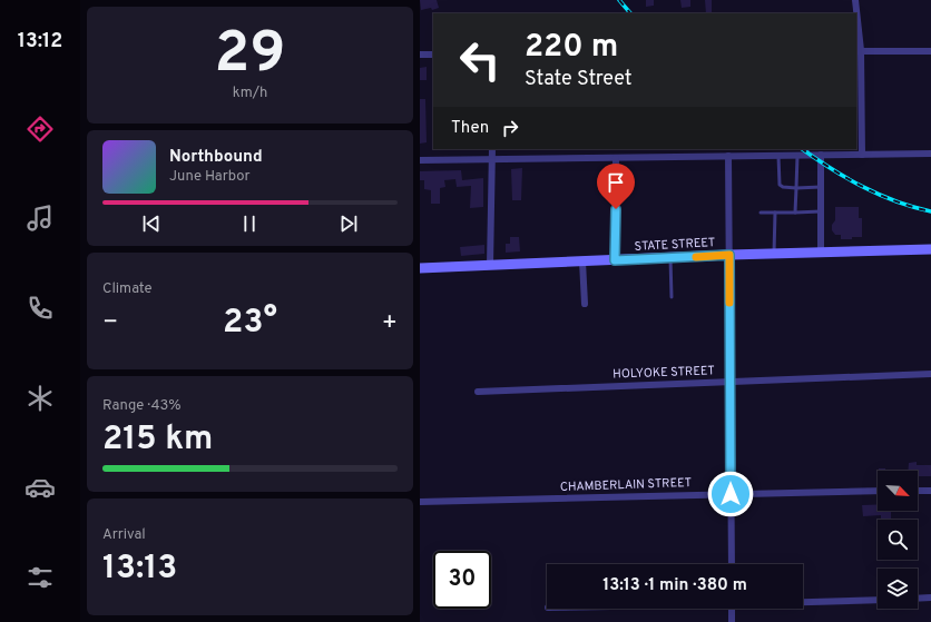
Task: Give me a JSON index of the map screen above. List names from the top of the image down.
{
  "streets": {
    "main road": ["STATE STREET"],
    "street": ["HOLYOKE STREET", "CHAMBERLAIN STREET"]
  },
  "north": "bottom right",
  "page": {
    "tabs": "13:12",
    "tile": [
      ["29", "km/h"],
      "Climate",
      ["Range · 43%", "215 km"],
      ["Arrival", "13:13"]
    ],
    "turn": ["220 m", "State Street"],
    "then": "Then",
    "song": ["Northbound", "June Harbor"],
    "heat": ["−", "23°", "+"],
    "limit": "30",
    "trip": "13:13 · 1 min · 380 m"
  }
}
